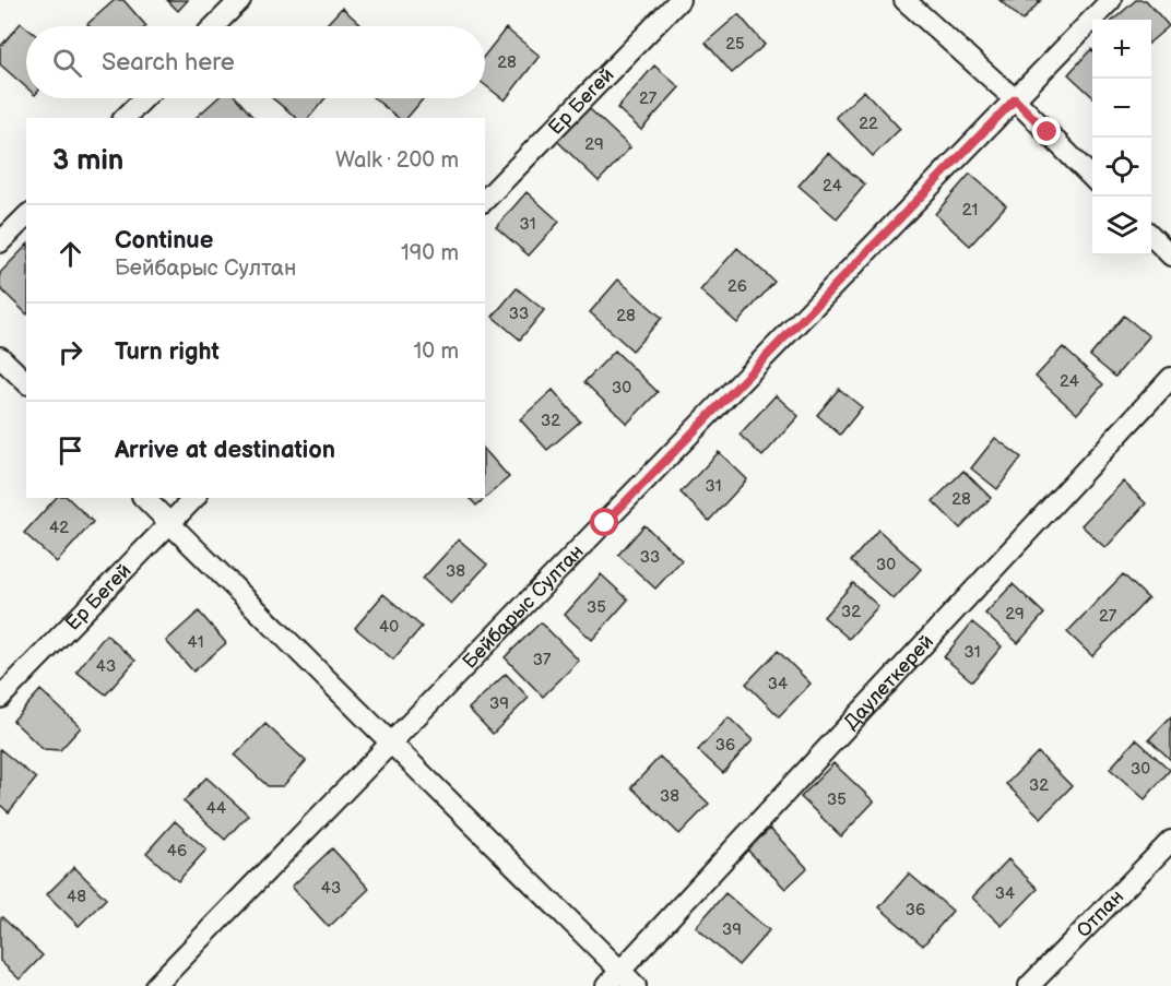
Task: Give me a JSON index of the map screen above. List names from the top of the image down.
{
  "streets": {
    "street": [
      "Ер Бегей",
      "Бейбарыс Султан",
      "Даулеткерей",
      "Отпан"
    ]
  },
  "house_numbers": [
    "25",
    "28",
    "27",
    "22",
    "29",
    "24",
    "21",
    "31",
    "26",
    "33",
    "28",
    "24",
    "30",
    "32",
    "31",
    "28",
    "42",
    "33",
    "30",
    "38",
    "35",
    "32",
    "29",
    "27",
    "40",
    "41",
    "31",
    "37",
    "43",
    "34",
    "39",
    "36",
    "30",
    "32",
    "38",
    "35",
    "44",
    "46",
    "43",
    "34",
    "48",
    "36",
    "39"
  ],
  "page": {
    "map_buttons": ["+", "−"],
    "search": "Search here",
    "heading": ["3 min", "Walk · 200 m"],
    "list": [
      ["Continue", "Бейбарыс Султан", "190 m"],
      ["Turn right", "10 m"],
      "Arrive at destination"
    ]
  }
}
